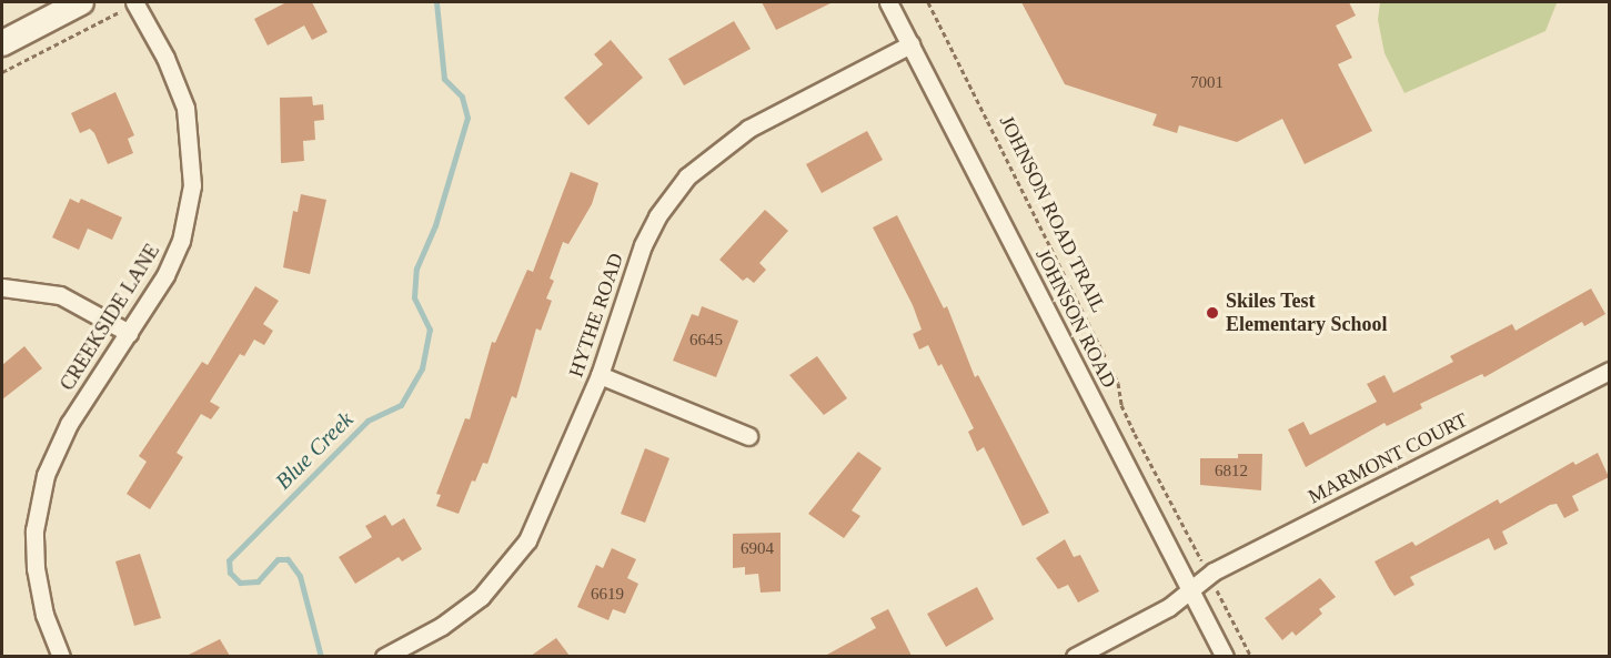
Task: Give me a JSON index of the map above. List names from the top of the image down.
{
  "streets": {
    "street": [
      "HYTHE ROAD",
      "CREEKSIDE LANE",
      "JOHNSON ROAD",
      "MARMONT COURT"
    ],
    "path": ["JOHNSON ROAD TRAIL"]
  },
  "crossings": [
    ["JOHNSON ROAD TRAIL", "MARMONT COURT"],
    ["HYTHE ROAD", "JOHNSON ROAD"],
    ["JOHNSON ROAD", "MARMONT COURT"]
  ],
  "water": ["Blue Creek"],
  "places": ["Skiles Test Elementary School"],
  "house_numbers": [
    "7001",
    "6645",
    "6812",
    "6904",
    "6619"
  ]
}
